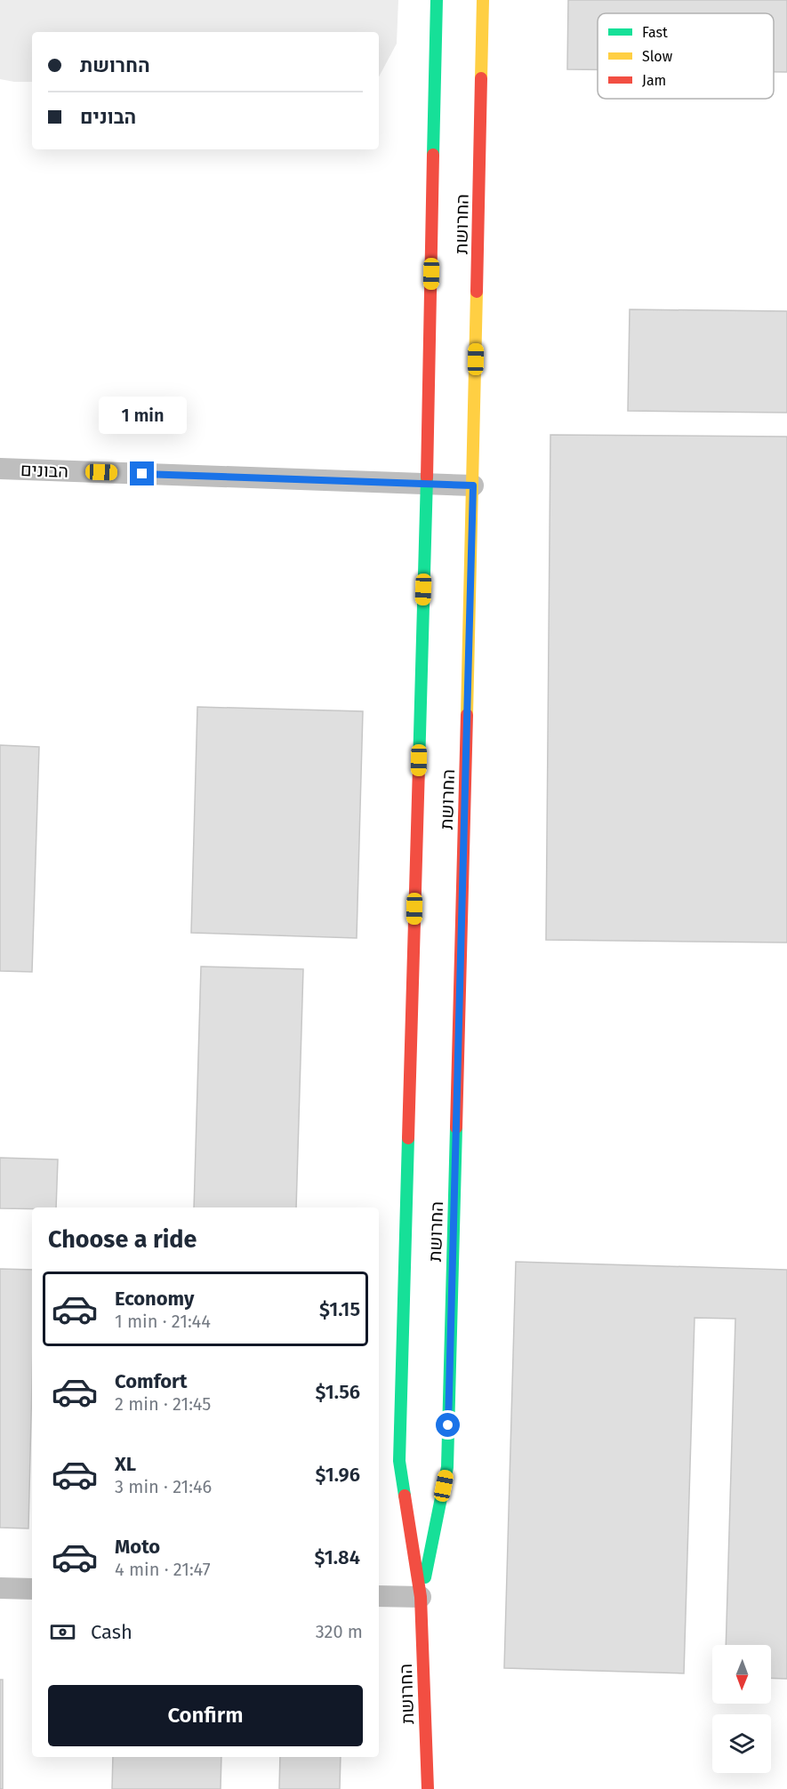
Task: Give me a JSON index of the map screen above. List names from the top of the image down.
{
  "streets": {
    "street": ["החרושת", "הבונים"]
  },
  "crossings": [
    ["החרושת", "הבונים"]
  ],
  "legend": ["Fast", "Slow", "Jam"],
  "north": "bottom",
  "page": {
    "banner": ["החרושת", "הבונים"],
    "bubble": "1 min",
    "heading": "Choose a ride",
    "list": [
      {
        "name": "Economy",
        "note": "1 min · 21:44",
        "value": "$1.15"
      },
      {
        "name": "Comfort",
        "note": "2 min · 21:45",
        "value": "$1.56"
      },
      {
        "name": "XL",
        "note": "3 min · 21:46",
        "value": "$1.96"
      },
      {
        "name": "Moto",
        "note": "4 min · 21:47",
        "value": "$1.84"
      }
    ],
    "pay": ["Cash", "320 m"],
    "buttons": "Confirm"
  }
}
